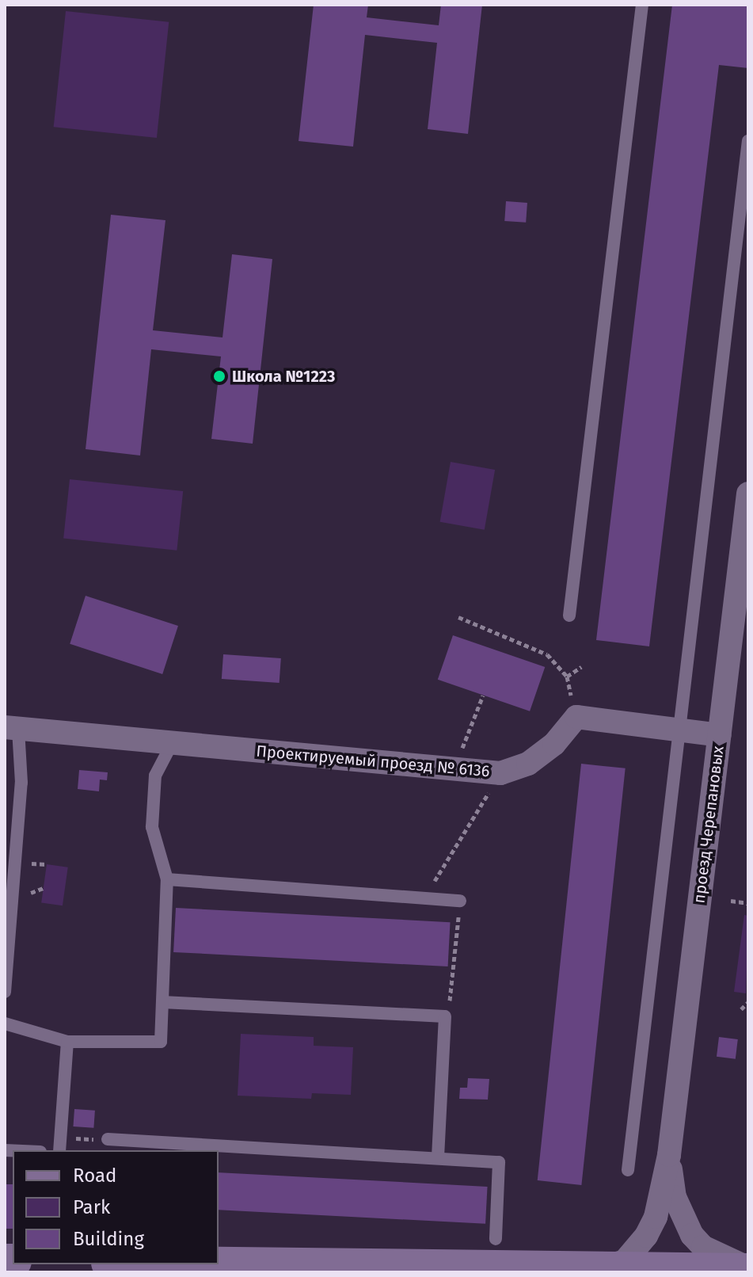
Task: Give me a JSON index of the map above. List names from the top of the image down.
{
  "streets": {
    "street": ["Проектируемый проезд № 6136", "проезд Черепановых"]
  },
  "places": ["Школа №1223"],
  "legend": ["Road", "Park", "Building"]
}
